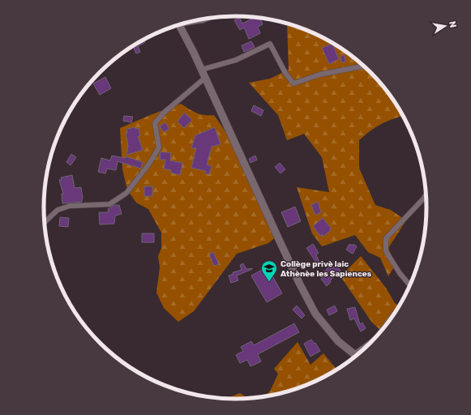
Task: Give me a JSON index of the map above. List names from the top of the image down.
{
  "places": {
    "school or university": ["Collège privè laic Athènèe les Sapiences"]
  },
  "north": "right"
}
